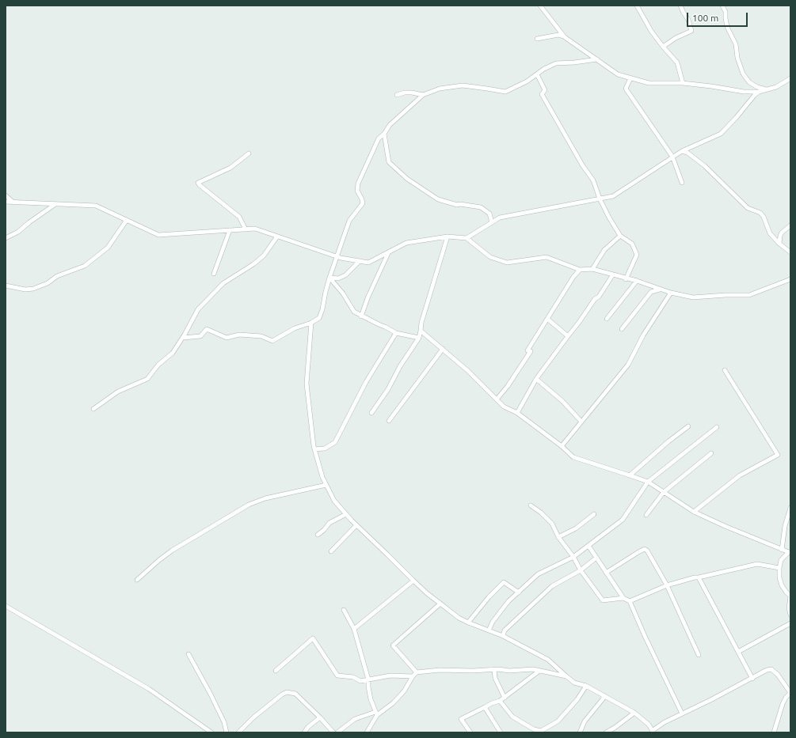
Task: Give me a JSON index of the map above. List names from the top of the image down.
{
  "scale_bar": "100 m"
}
